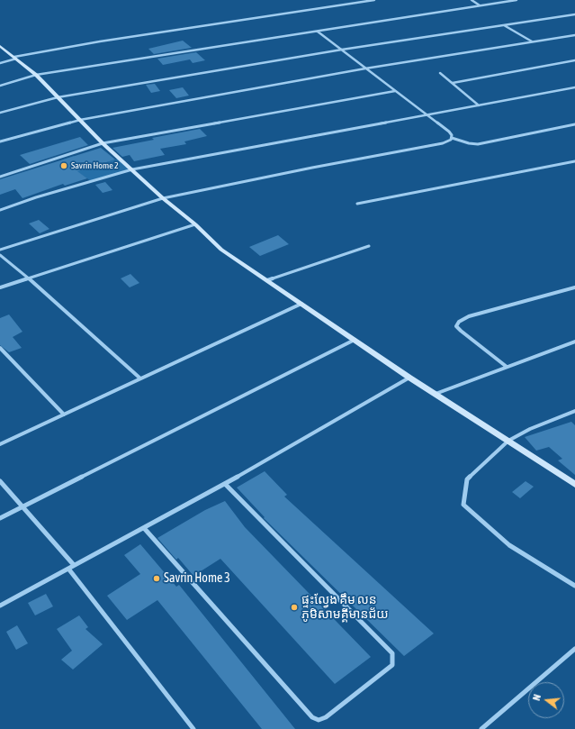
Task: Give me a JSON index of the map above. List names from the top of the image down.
{
  "places": ["Savrin Home 2", "Savrin Home 3", "ផ្ទះល្វែង គឹម លន ភូមិសាមគ្គីមានជ័យ"],
  "north": "left"
}
